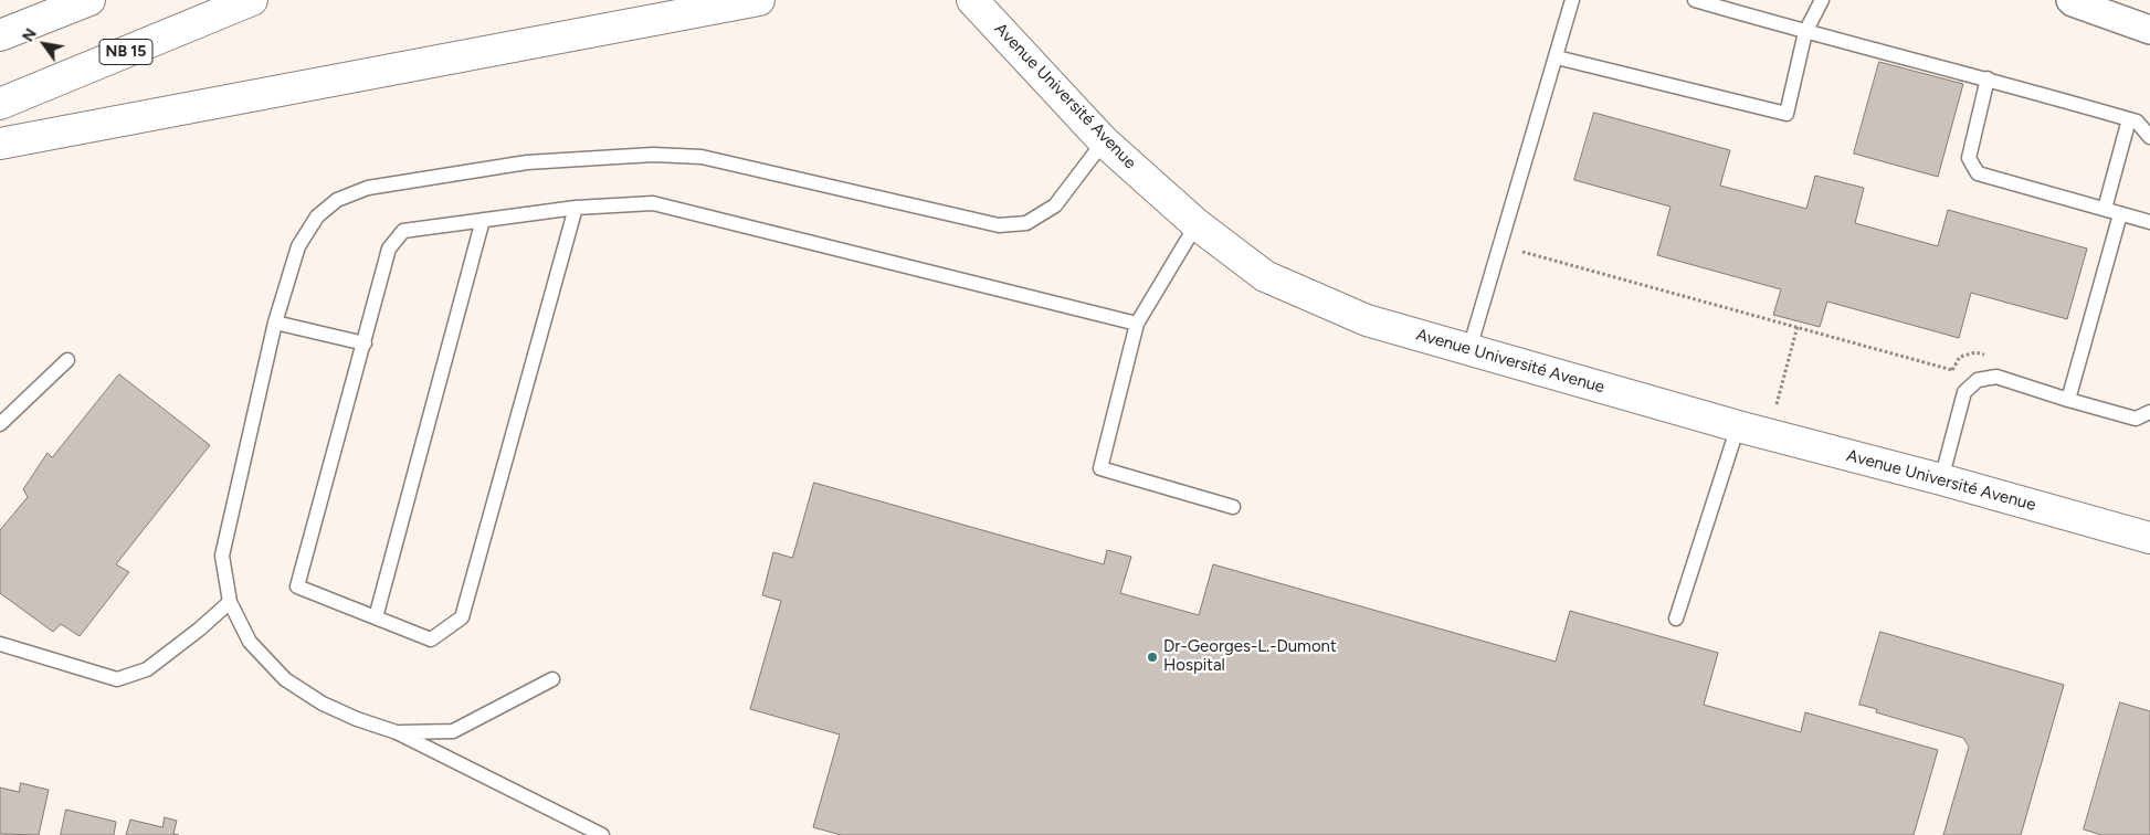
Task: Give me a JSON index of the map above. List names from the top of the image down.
{
  "streets": {
    "main road": ["NB 15", "Avenue Université Avenue"]
  },
  "places": ["Dr-Georges-L.-Dumont Hospital"],
  "north": "top left"
}
